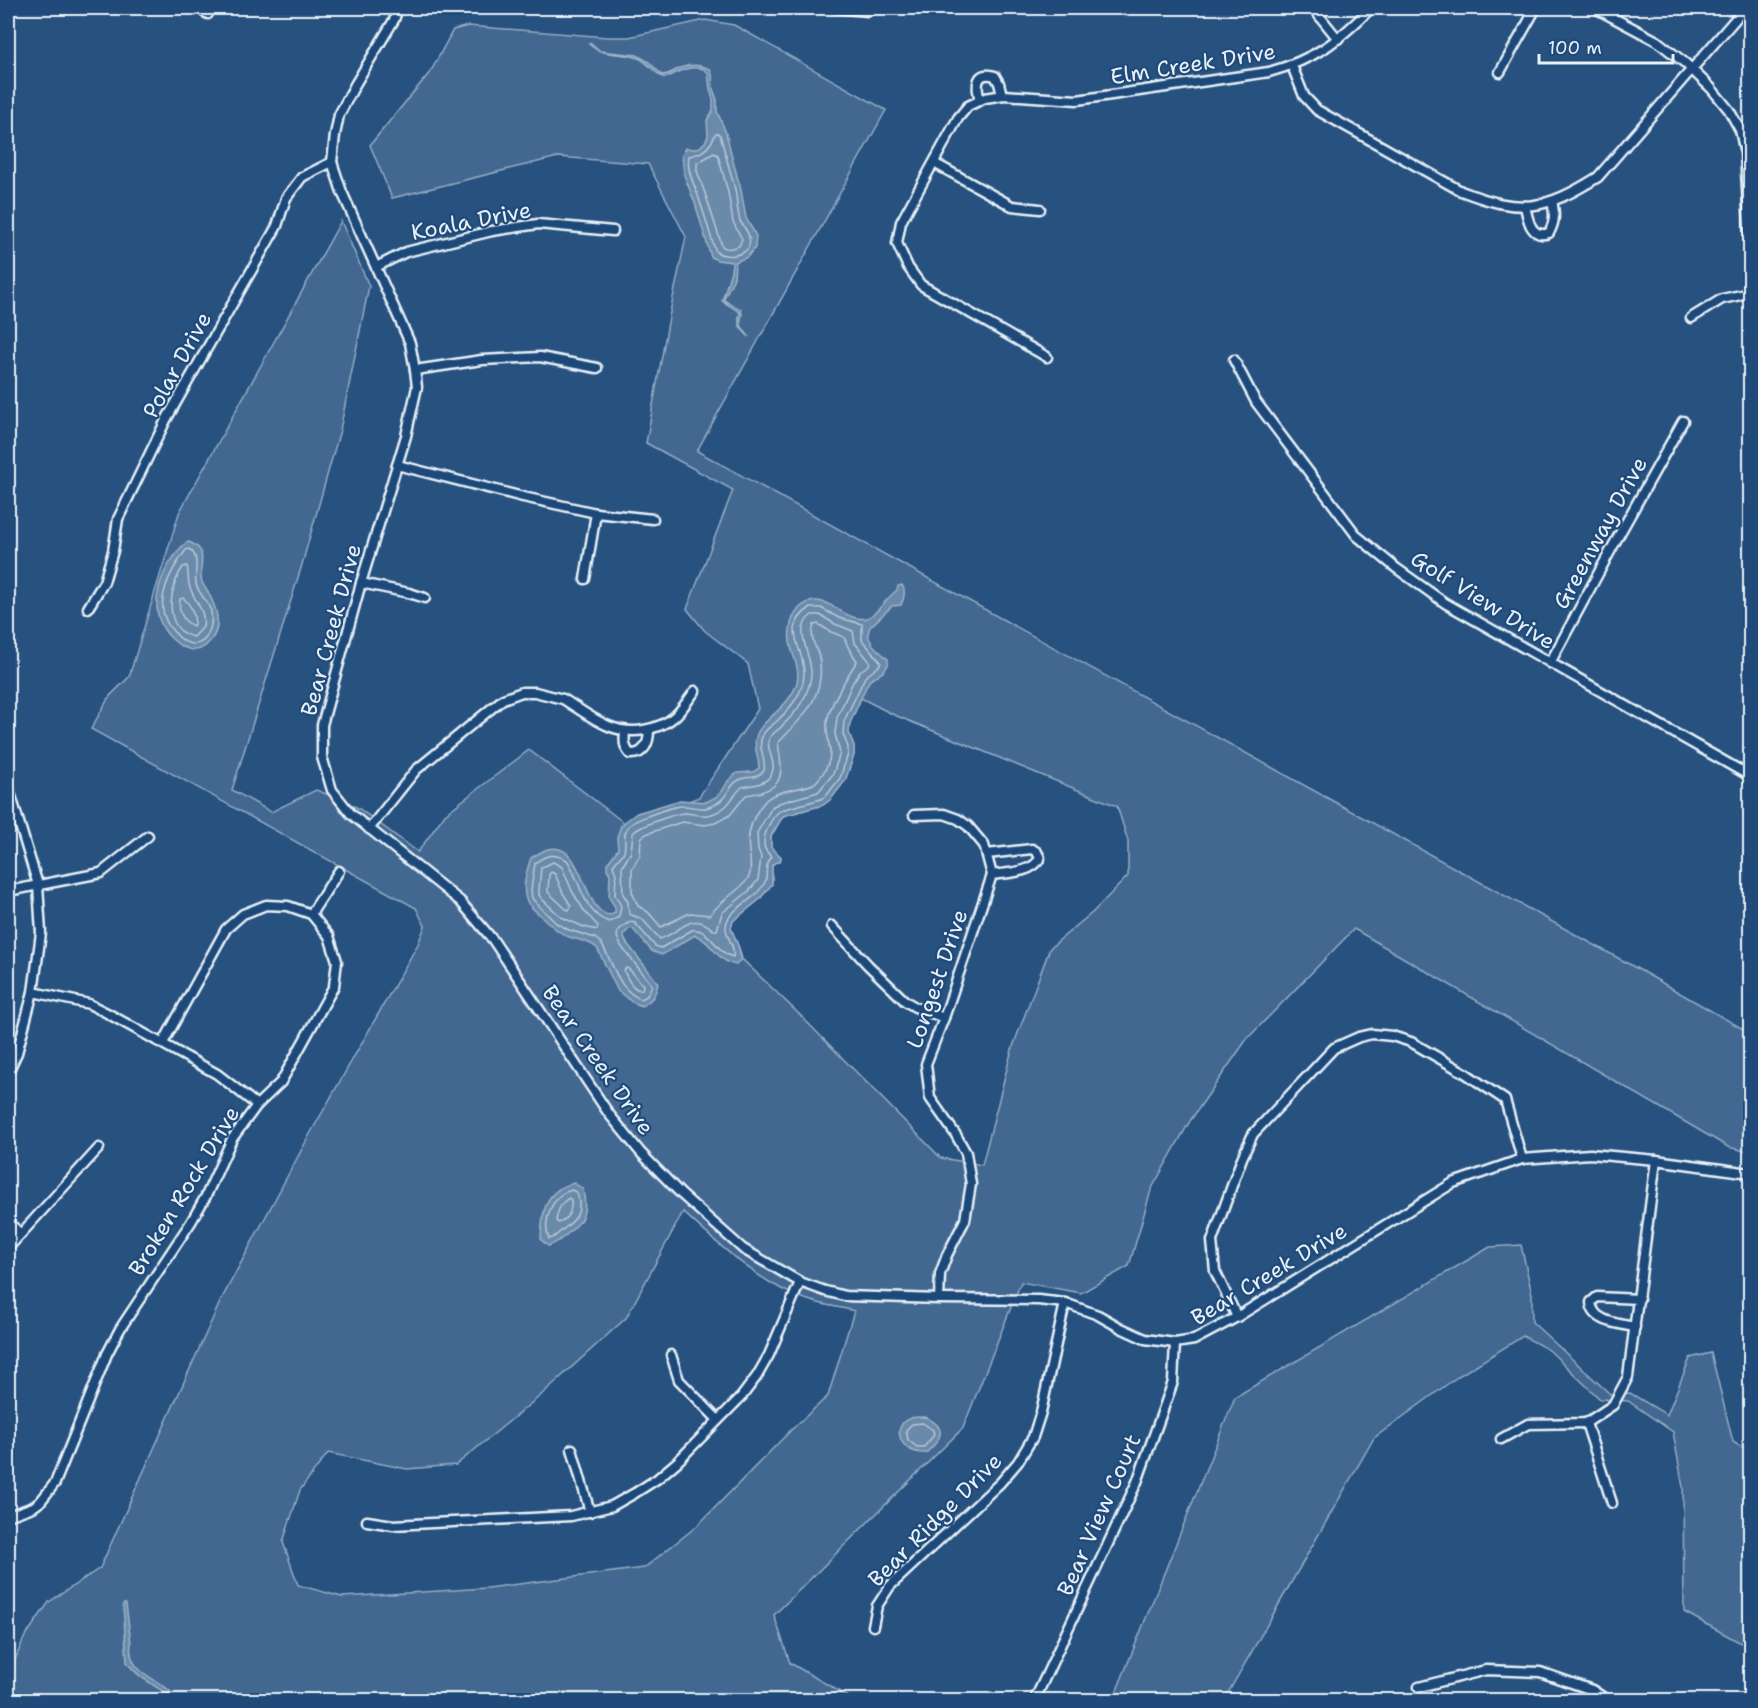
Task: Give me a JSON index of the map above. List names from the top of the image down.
{
  "streets": {
    "street": [
      "Elm Creek Drive",
      "Koala Drive",
      "Polar Drive",
      "Greenway Drive",
      "Golf View Drive",
      "Bear Creek Drive",
      "Longest Drive",
      "Broken Rock Drive",
      "Bear View Court",
      "Bear Ridge Drive"
    ]
  },
  "crossings": [
    ["Koala Drive", "Bear Creek Drive"],
    ["Polar Drive", "Bear Creek Drive"],
    ["Greenway Drive", "Golf View Drive"],
    ["Bear Creek Drive", "Longest Drive"],
    ["Bear Creek Drive", "Bear View Court"],
    ["Bear Creek Drive", "Bear Ridge Drive"]
  ],
  "scale_bar": "100 m"
}
